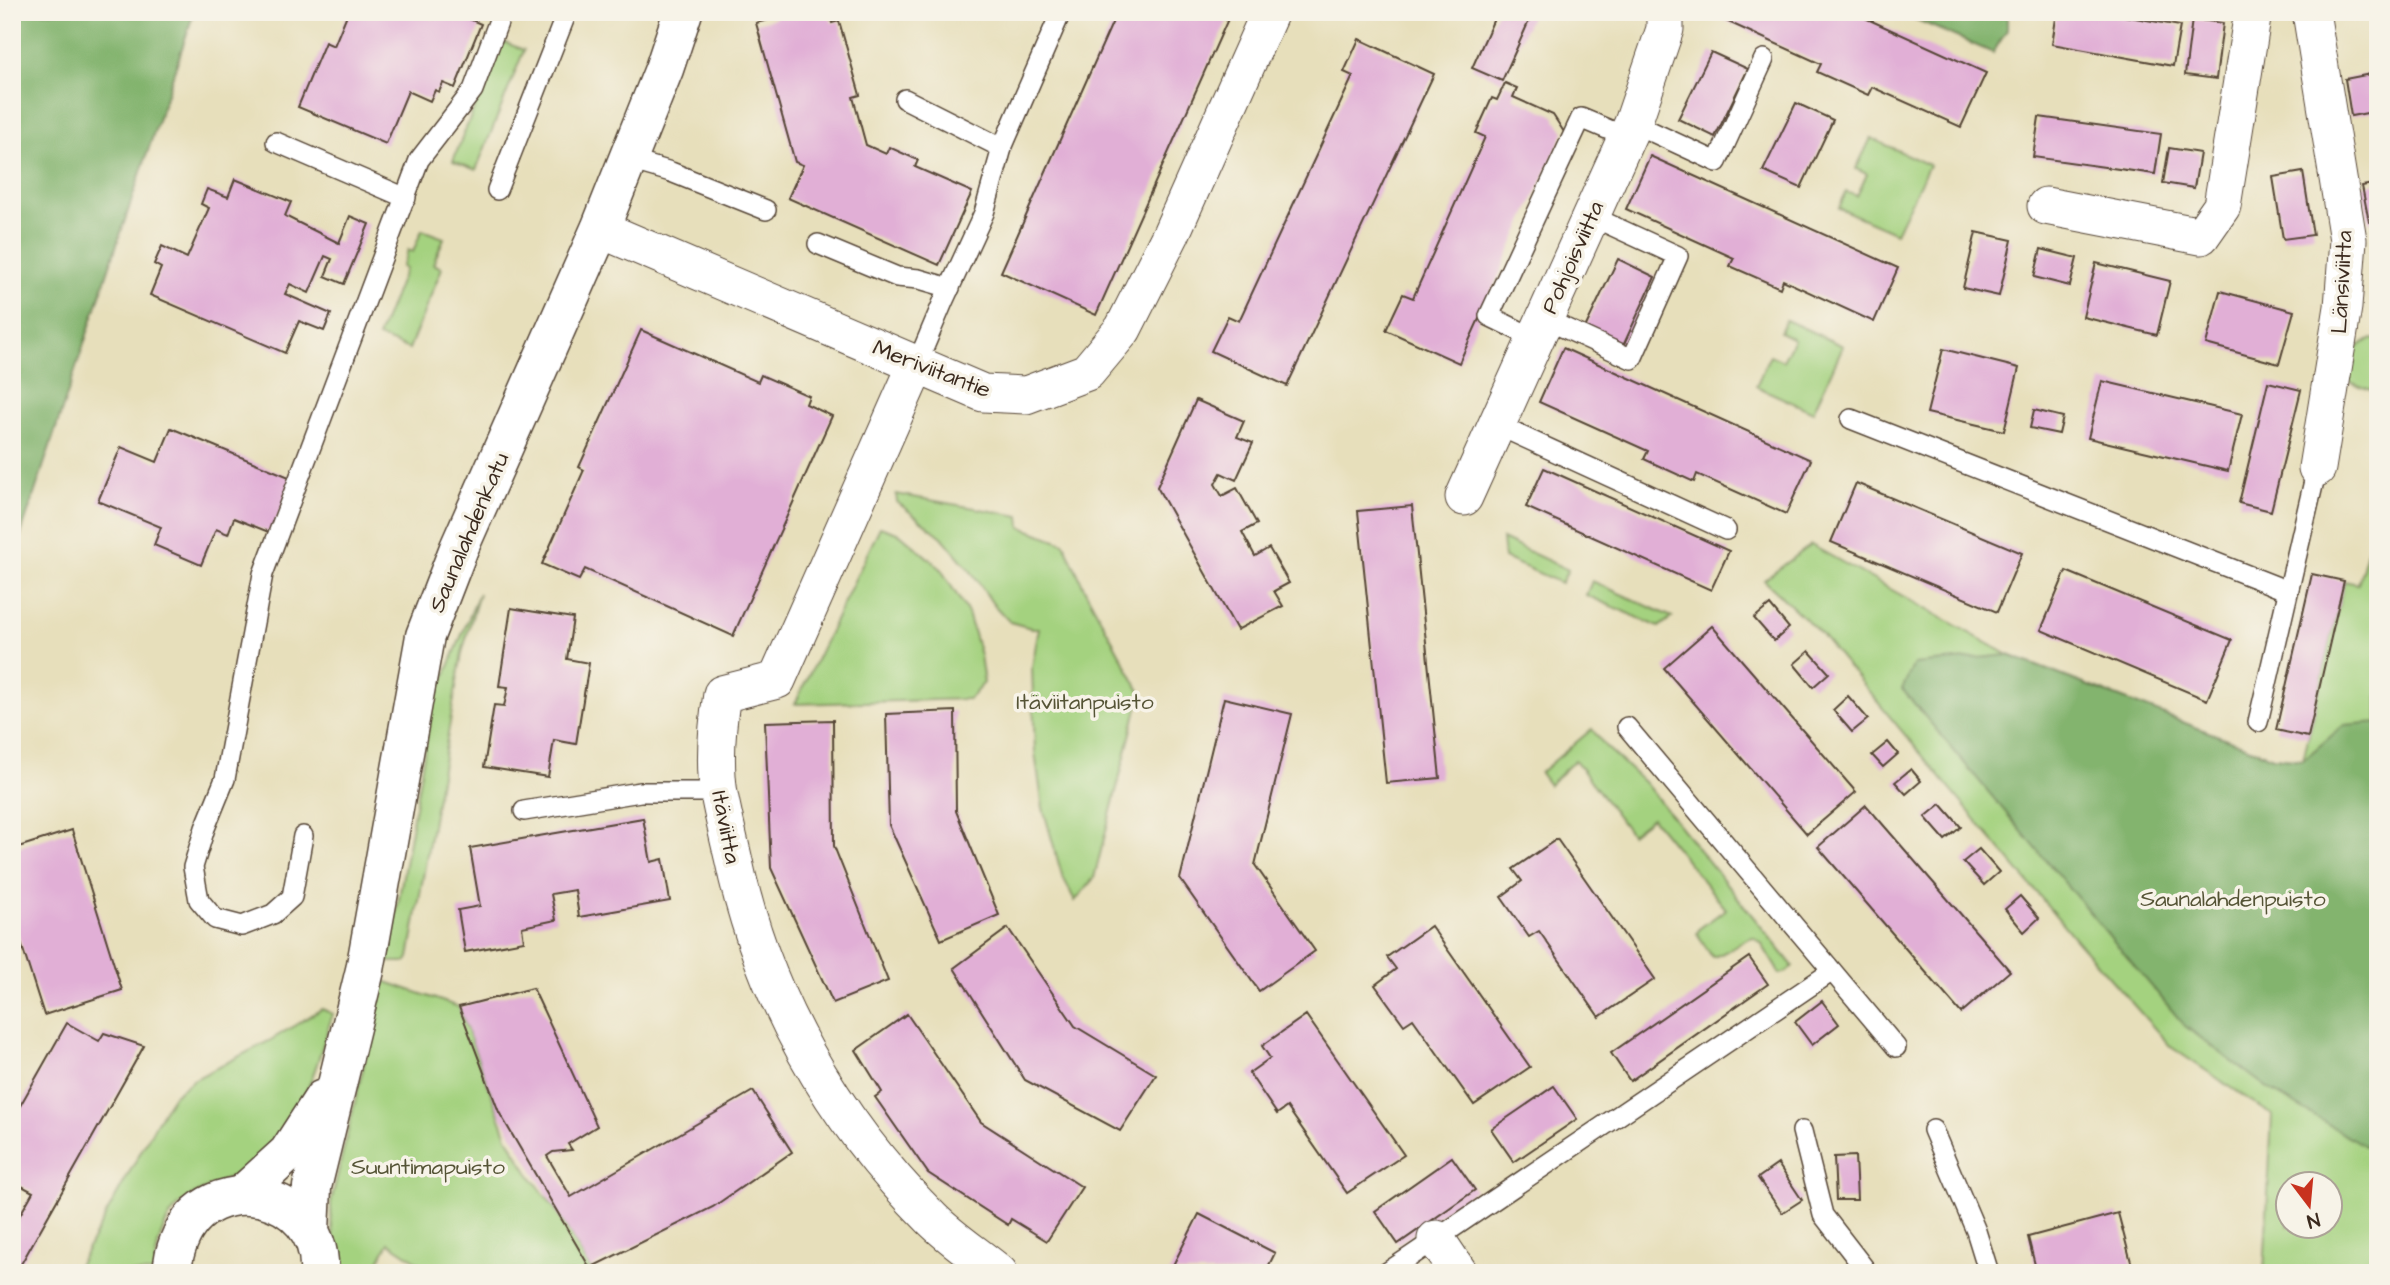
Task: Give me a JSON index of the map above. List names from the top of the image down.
{
  "streets": {
    "street": [
      "Pohjoisviitta",
      "Länsiviitta",
      "Meriviitantie",
      "Saunalahdenkatu",
      "Itäviitta"
    ]
  },
  "crossings": [
    ["Meriviitantie", "Saunalahdenkatu"],
    ["Meriviitantie", "Itäviitta"]
  ],
  "parks": ["Itäviitanpuisto", "Saunalahdenpuisto", "Suuntimapuisto"],
  "north": "bottom"
}
